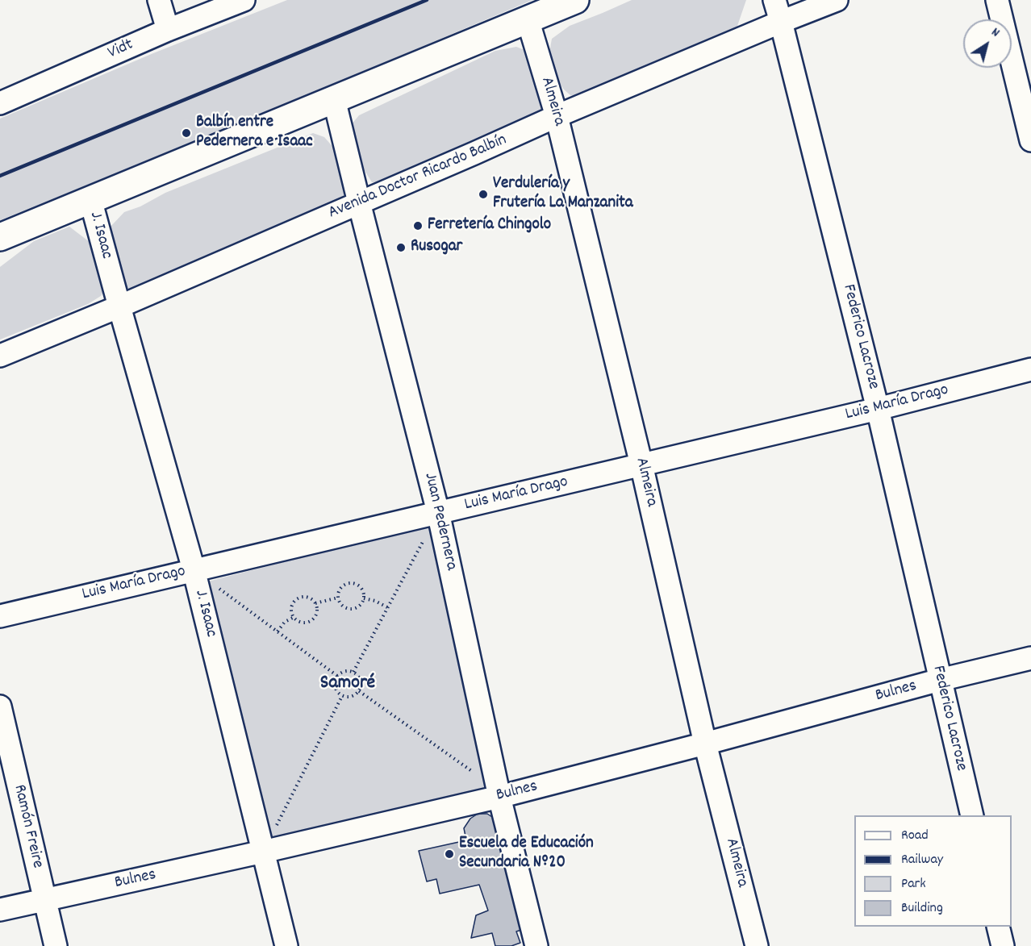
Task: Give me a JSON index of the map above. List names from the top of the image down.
{
  "streets": {
    "street": [
      "Vidt",
      "Almeira",
      "Avenida Doctor Ricardo Balbín",
      "J. Isaac",
      "Federico Lacroze",
      "Luis María Drago",
      "Juan Pedernera",
      "Bulnes",
      "Ramón Freire"
    ]
  },
  "crossings": [
    ["Almeira", "Avenida Doctor Ricardo Balbín"],
    ["Almeira", "Luis María Drago"],
    ["Almeira", "Bulnes"],
    ["Avenida Doctor Ricardo Balbín", "J. Isaac"],
    ["Avenida Doctor Ricardo Balbín", "Federico Lacroze"],
    ["Avenida Doctor Ricardo Balbín", "Juan Pedernera"],
    ["J. Isaac", "Luis María Drago"],
    ["J. Isaac", "Bulnes"],
    ["Federico Lacroze", "Luis María Drago"],
    ["Federico Lacroze", "Bulnes"],
    ["Luis María Drago", "Juan Pedernera"],
    ["Juan Pedernera", "Bulnes"],
    ["Bulnes", "Ramón Freire"]
  ],
  "districts": ["Samoré"],
  "places": [
    "Balbín entre Pedernera e Isaac",
    "Verdulería y Frutería La Manzanita",
    "Ferretería Chingolo",
    "Rusogar",
    "Escuela de Educación Secundaria Nº20"
  ],
  "legend": [
    "Road",
    "Railway",
    "Park",
    "Building"
  ],
  "north": "top right"
}
